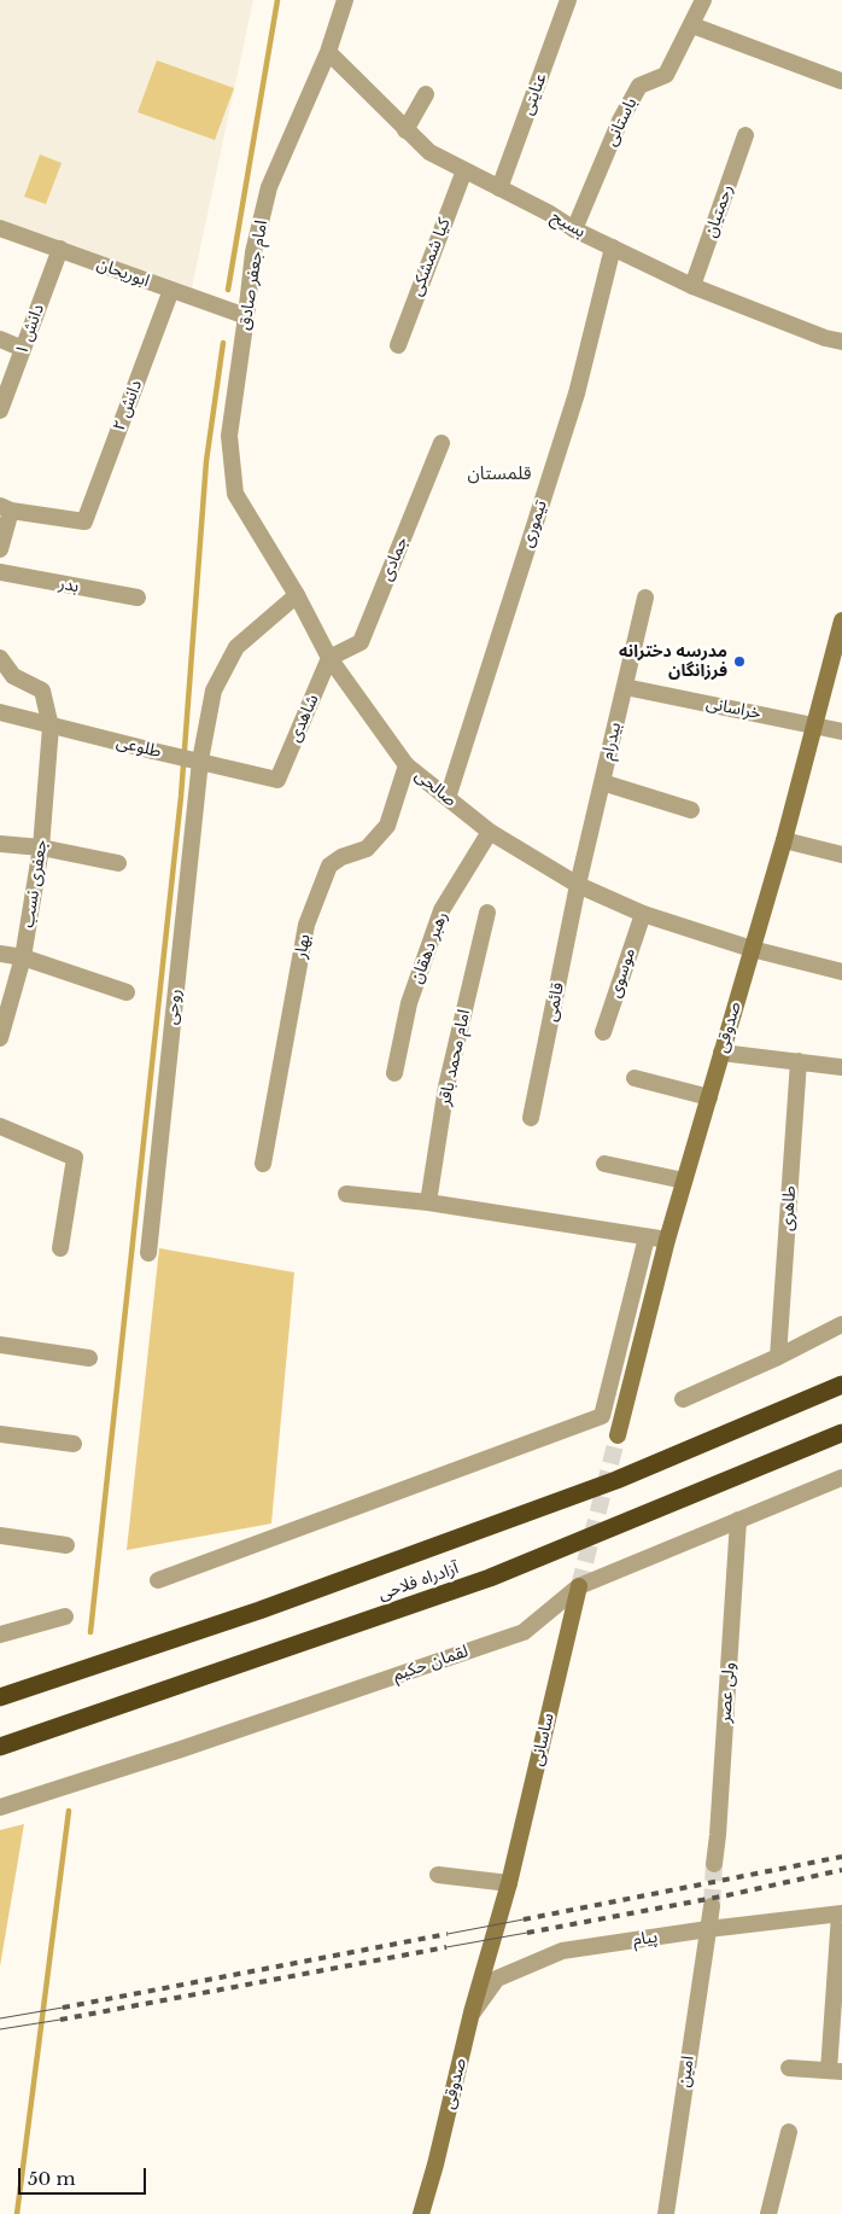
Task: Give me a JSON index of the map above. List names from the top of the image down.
{
  "streets": {
    "highway": ["آزادراه فلاحی"],
    "main road": ["صدوقی", "ساسانی"],
    "street": [
      "عنایتی",
      "باستانی",
      "رحمتیان",
      "بسیح",
      "کیا شمشکی",
      "ابوریحان",
      "امام جعفر صادق",
      "دانش ۱",
      "دانش ۲",
      "تیموری",
      "جمادی",
      "بدر",
      "خراسانی",
      "شاهدی",
      "بیدرام",
      "طلوعی",
      "صالحی",
      "جعفری نسب",
      "بهار",
      "رهبر دهقان",
      "موسوی",
      "قائمی",
      "روحی",
      "امام محمد باقر",
      "طاهری",
      "لقمان حکیم",
      "ولی عصر",
      "پیام",
      "امین"
    ]
  },
  "crossings": [
    ["عنایتی", "بسیح"],
    ["باستانی", "بسیح"],
    ["رحمتیان", "بسیح"],
    ["بسیح", "کیا شمشکی"],
    ["بسیح", "امام جعفر صادق"],
    ["بسیح", "تیموری"],
    ["ابوریحان", "امام جعفر صادق"],
    ["ابوریحان", "دانش ۱"],
    ["ابوریحان", "دانش ۲"],
    ["امام جعفر صادق", "صالحی"],
    ["تیموری", "صالحی"],
    ["جمادی", "شاهدی"],
    ["جمادی", "صالحی"],
    ["خراسانی", "بیدرام"],
    ["خراسانی", "صدوقی"],
    ["شاهدی", "طلوعی"],
    ["شاهدی", "صالحی"],
    ["بیدرام", "صالحی"],
    ["بیدرام", "قائمی"],
    ["طلوعی", "جعفری نسب"],
    ["طلوعی", "روحی"],
    ["صالحی", "بهار"],
    ["صالحی", "رهبر دهقان"],
    ["صالحی", "موسوی"],
    ["صالحی", "قائمی"],
    ["صالحی", "روحی"],
    ["صالحی", "صدوقی"],
    ["صدوقی", "ساسانی"],
    ["صدوقی", "پیام"],
    ["لقمان حکیم", "ولی عصر"],
    ["لقمان حکیم", "ساسانی"],
    ["پیام", "امین"]
  ],
  "districts": ["قلمستان"],
  "places": ["مدرسه دخترانه فرزانگان"],
  "scale_bar": "50 m"
}
